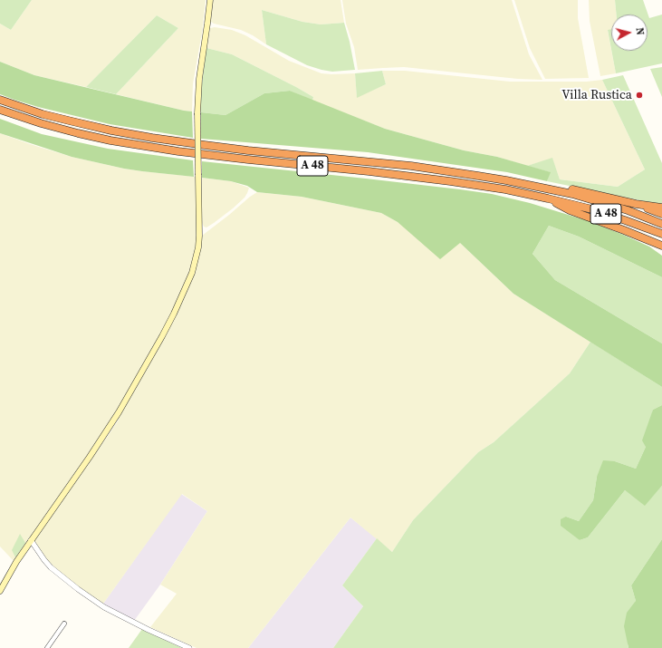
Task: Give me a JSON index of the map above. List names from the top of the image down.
{
  "streets": {
    "highway": ["A 48"]
  },
  "places": ["Villa Rustica"],
  "north": "right"
}
